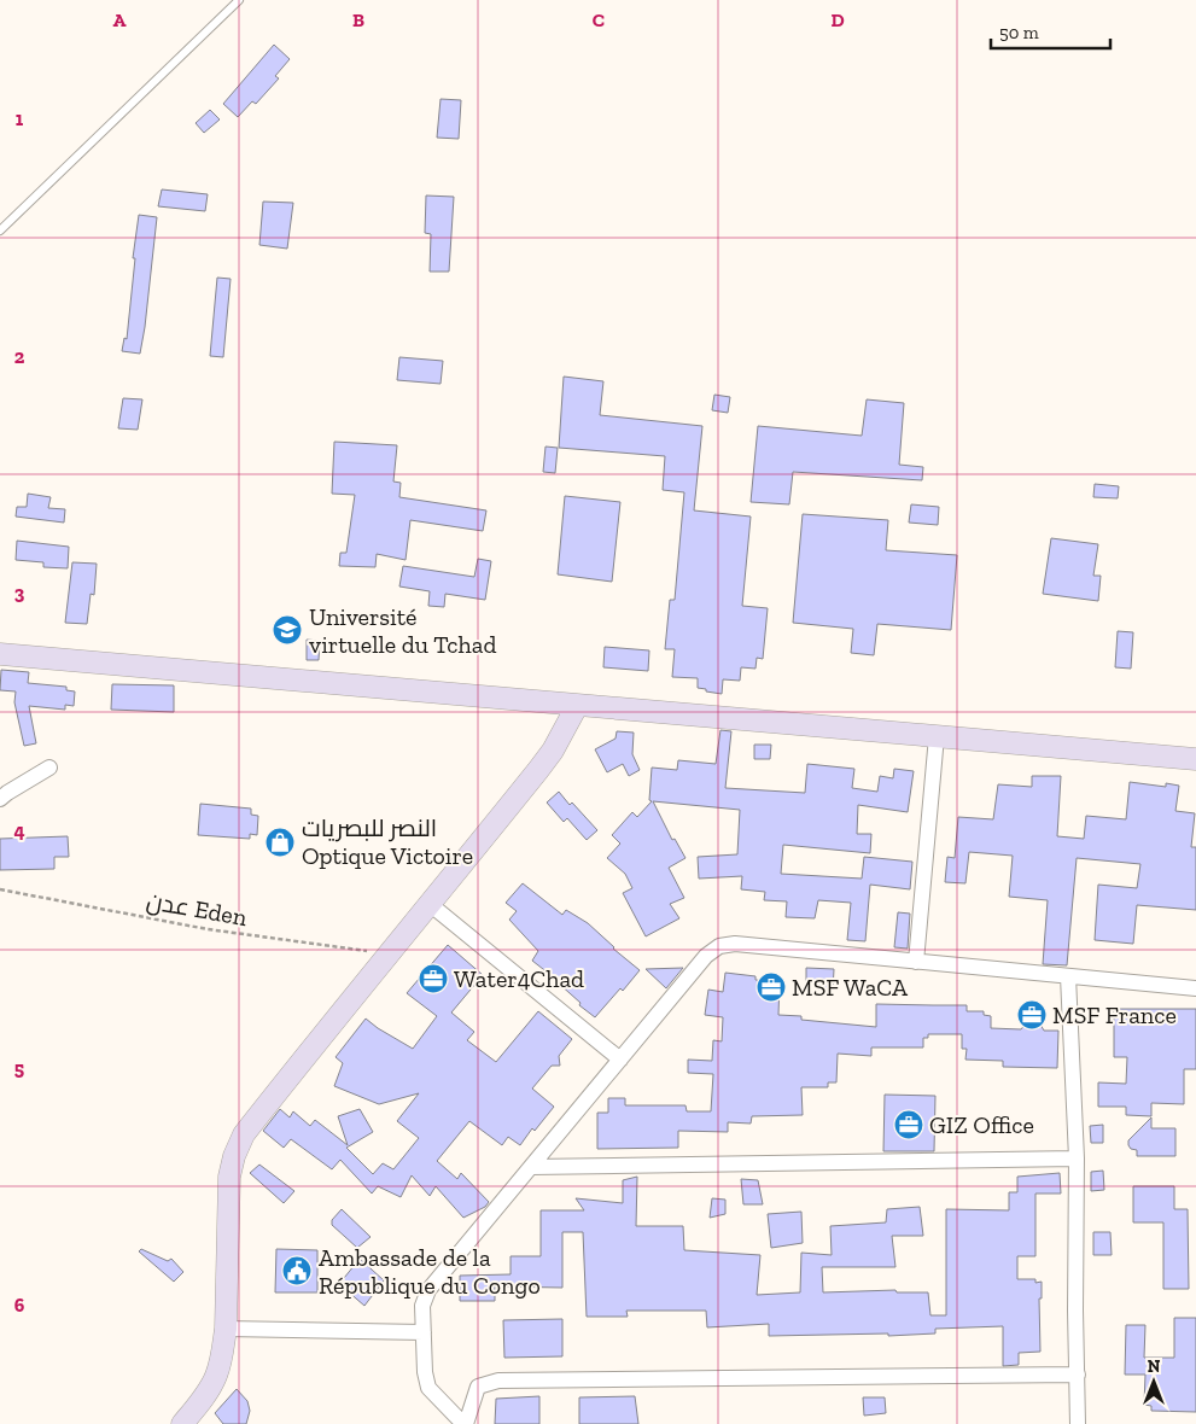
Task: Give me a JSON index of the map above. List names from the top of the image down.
{
  "streets": {
    "path": ["عدن Eden"]
  },
  "places": {
    "school or university": ["Université virtuelle du Tchad"],
    "shop": ["النصر للبصريات Optique Victoire"],
    "office": [
      "Water4Chad",
      "MSF WaCA",
      "MSF France",
      "GIZ Office"
    ],
    "public building": ["Ambassade de la République du Congo"]
  },
  "scale_bar": "50 m",
  "north": "top",
  "grid": {
    "columns": [
      "A",
      "B",
      "C",
      "D"
    ],
    "rows": [
      "1",
      "2",
      "3",
      "4",
      "5",
      "6"
    ]
  }
}
